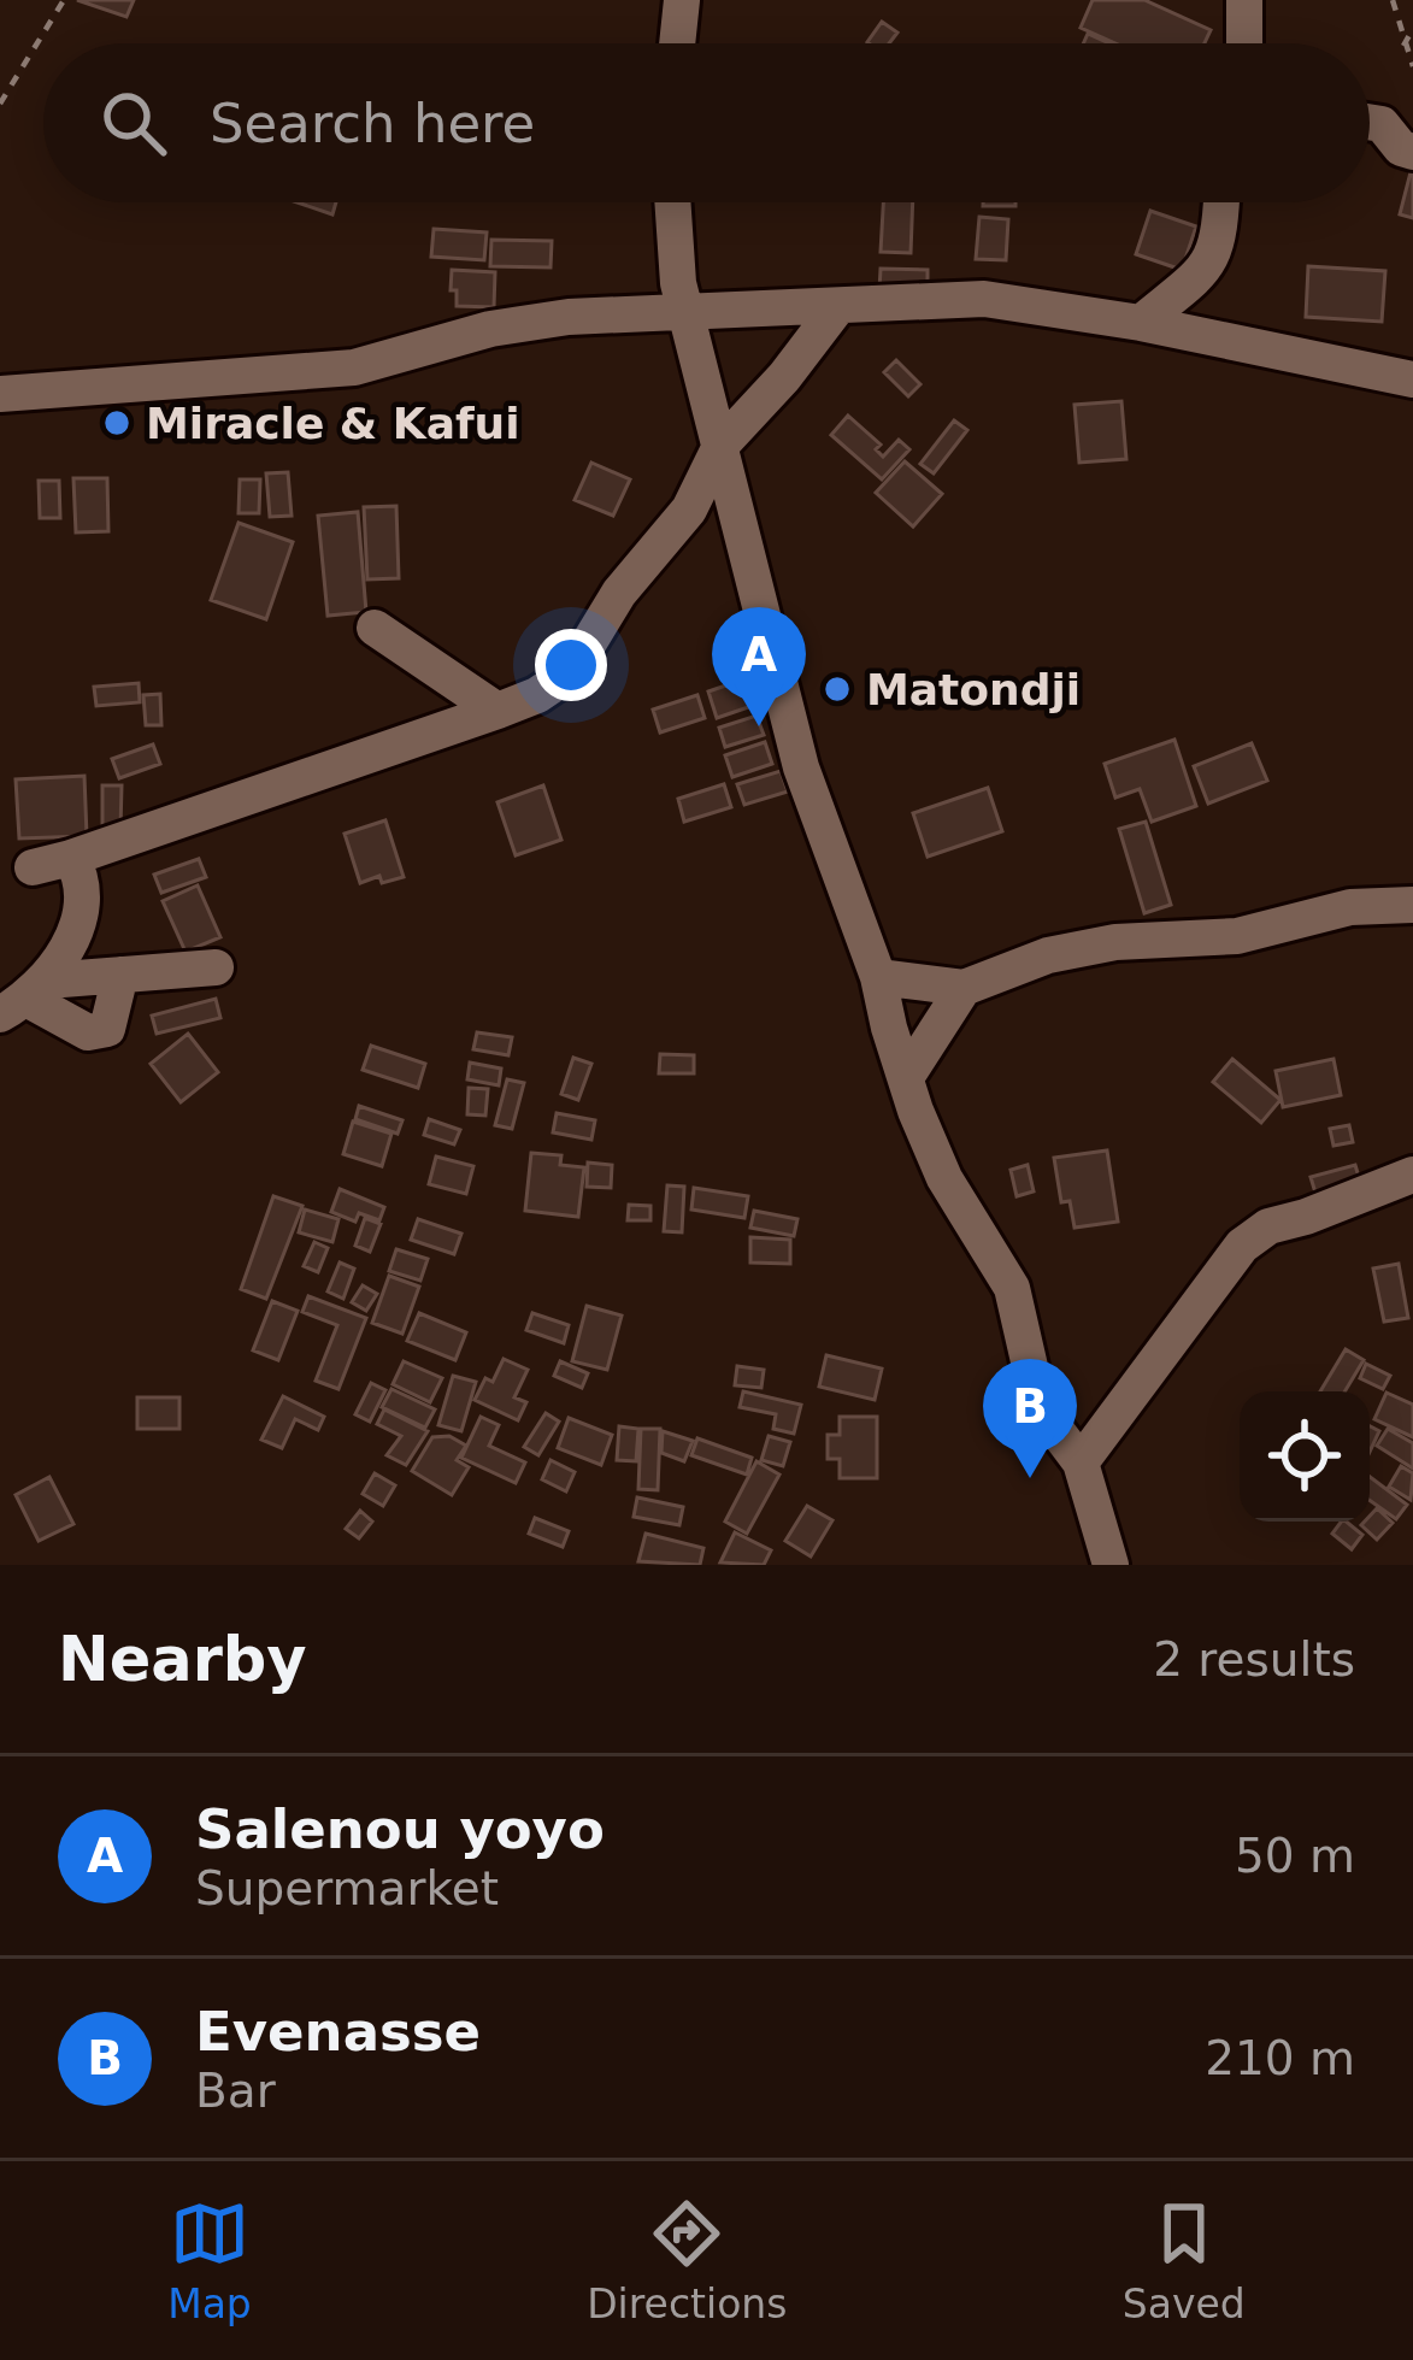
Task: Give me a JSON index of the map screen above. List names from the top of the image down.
{
  "places": ["Miracle & Kafui", "Matondji"],
  "page": {
    "search": "Search here",
    "pins": ["A", "B"],
    "heading": ["Nearby", "2 results"],
    "list": [
      {
        "mark": "A",
        "name": "Salenou yoyo",
        "note": "Supermarket",
        "value": "50 m"
      },
      {
        "mark": "B",
        "name": "Evenasse",
        "note": "Bar",
        "value": "210 m"
      }
    ],
    "nav": ["Map", "Directions", "Saved"]
  }
}
